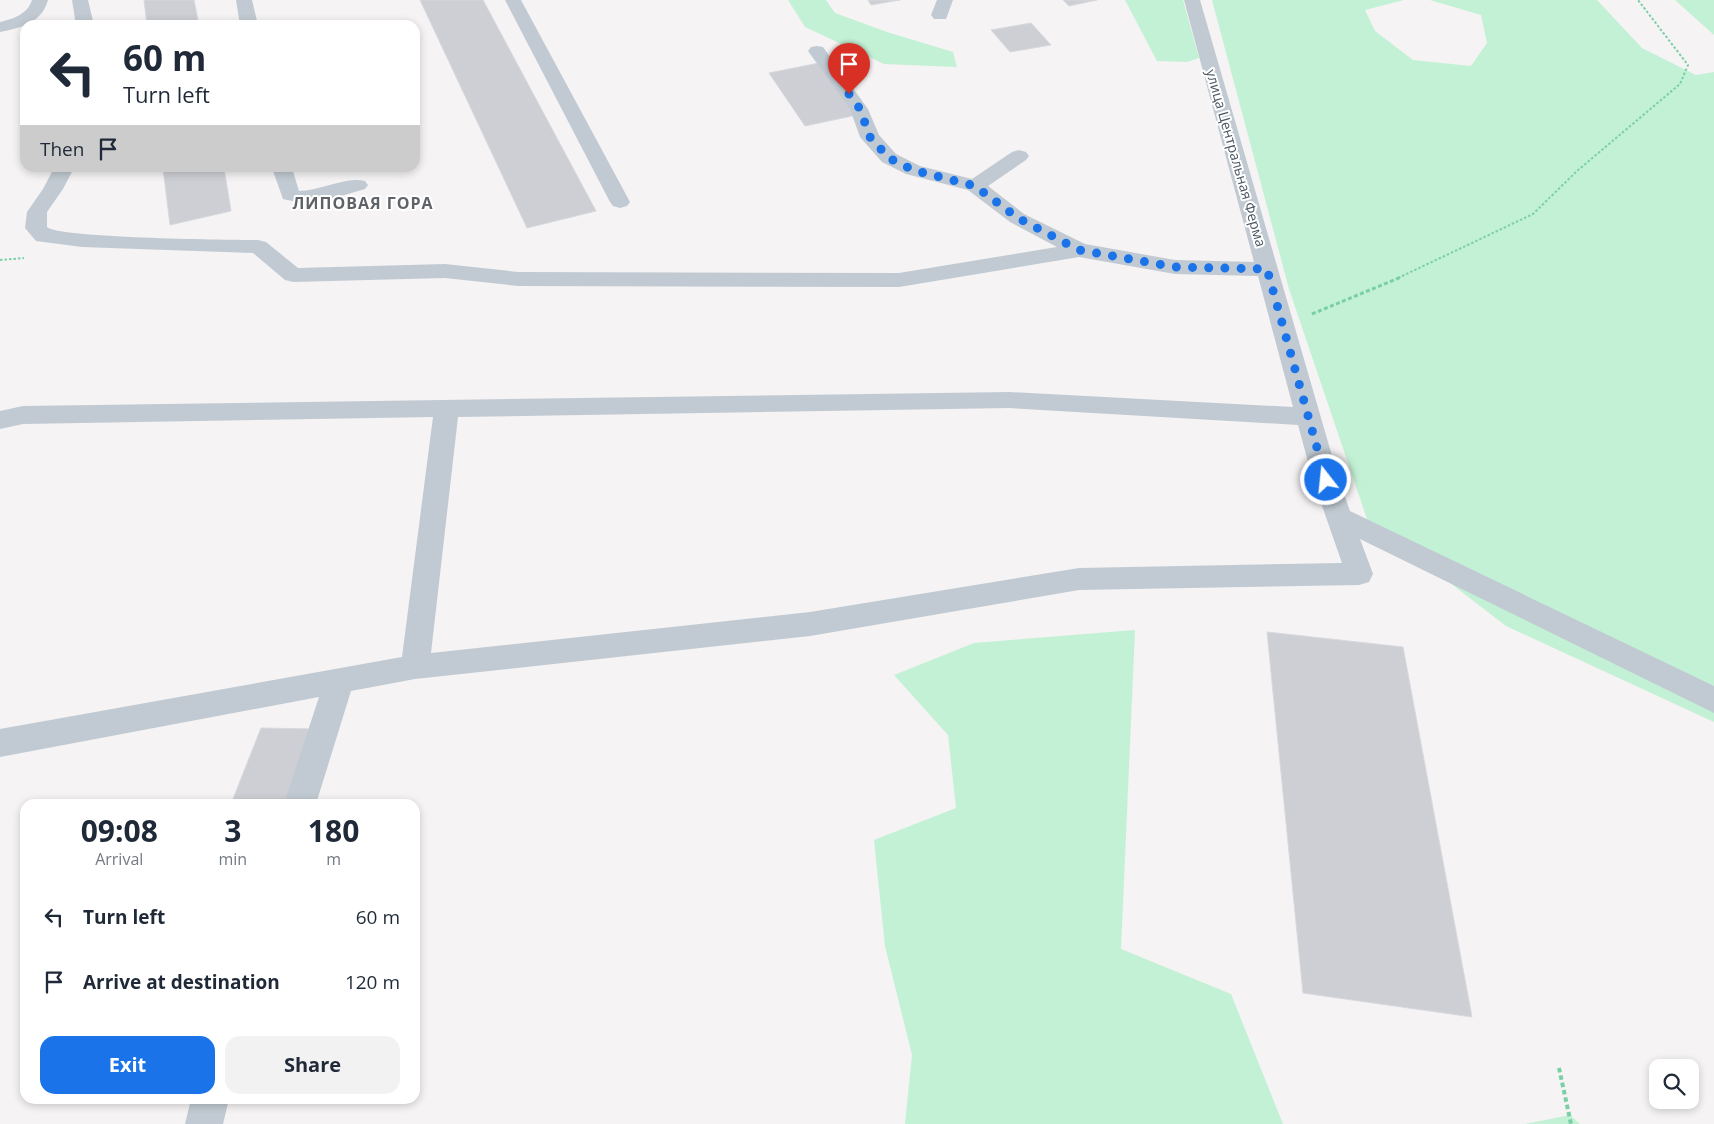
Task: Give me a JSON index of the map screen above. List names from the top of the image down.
{
  "streets": {
    "street": ["улица Центральная Ферма"]
  },
  "districts": ["ЛИПОВАЯ ГОРА"],
  "page": {
    "turn": ["60 m", "Turn left"],
    "then": "Then",
    "eta": [
      "09:08",
      "Arrival",
      "3",
      "min",
      "180",
      "m"
    ],
    "list": [
      {
        "name": "Turn left",
        "value": "60 m"
      },
      {
        "name": "Arrive at destination",
        "value": "120 m"
      }
    ],
    "buttons": ["Exit", "Share"]
  }
}
